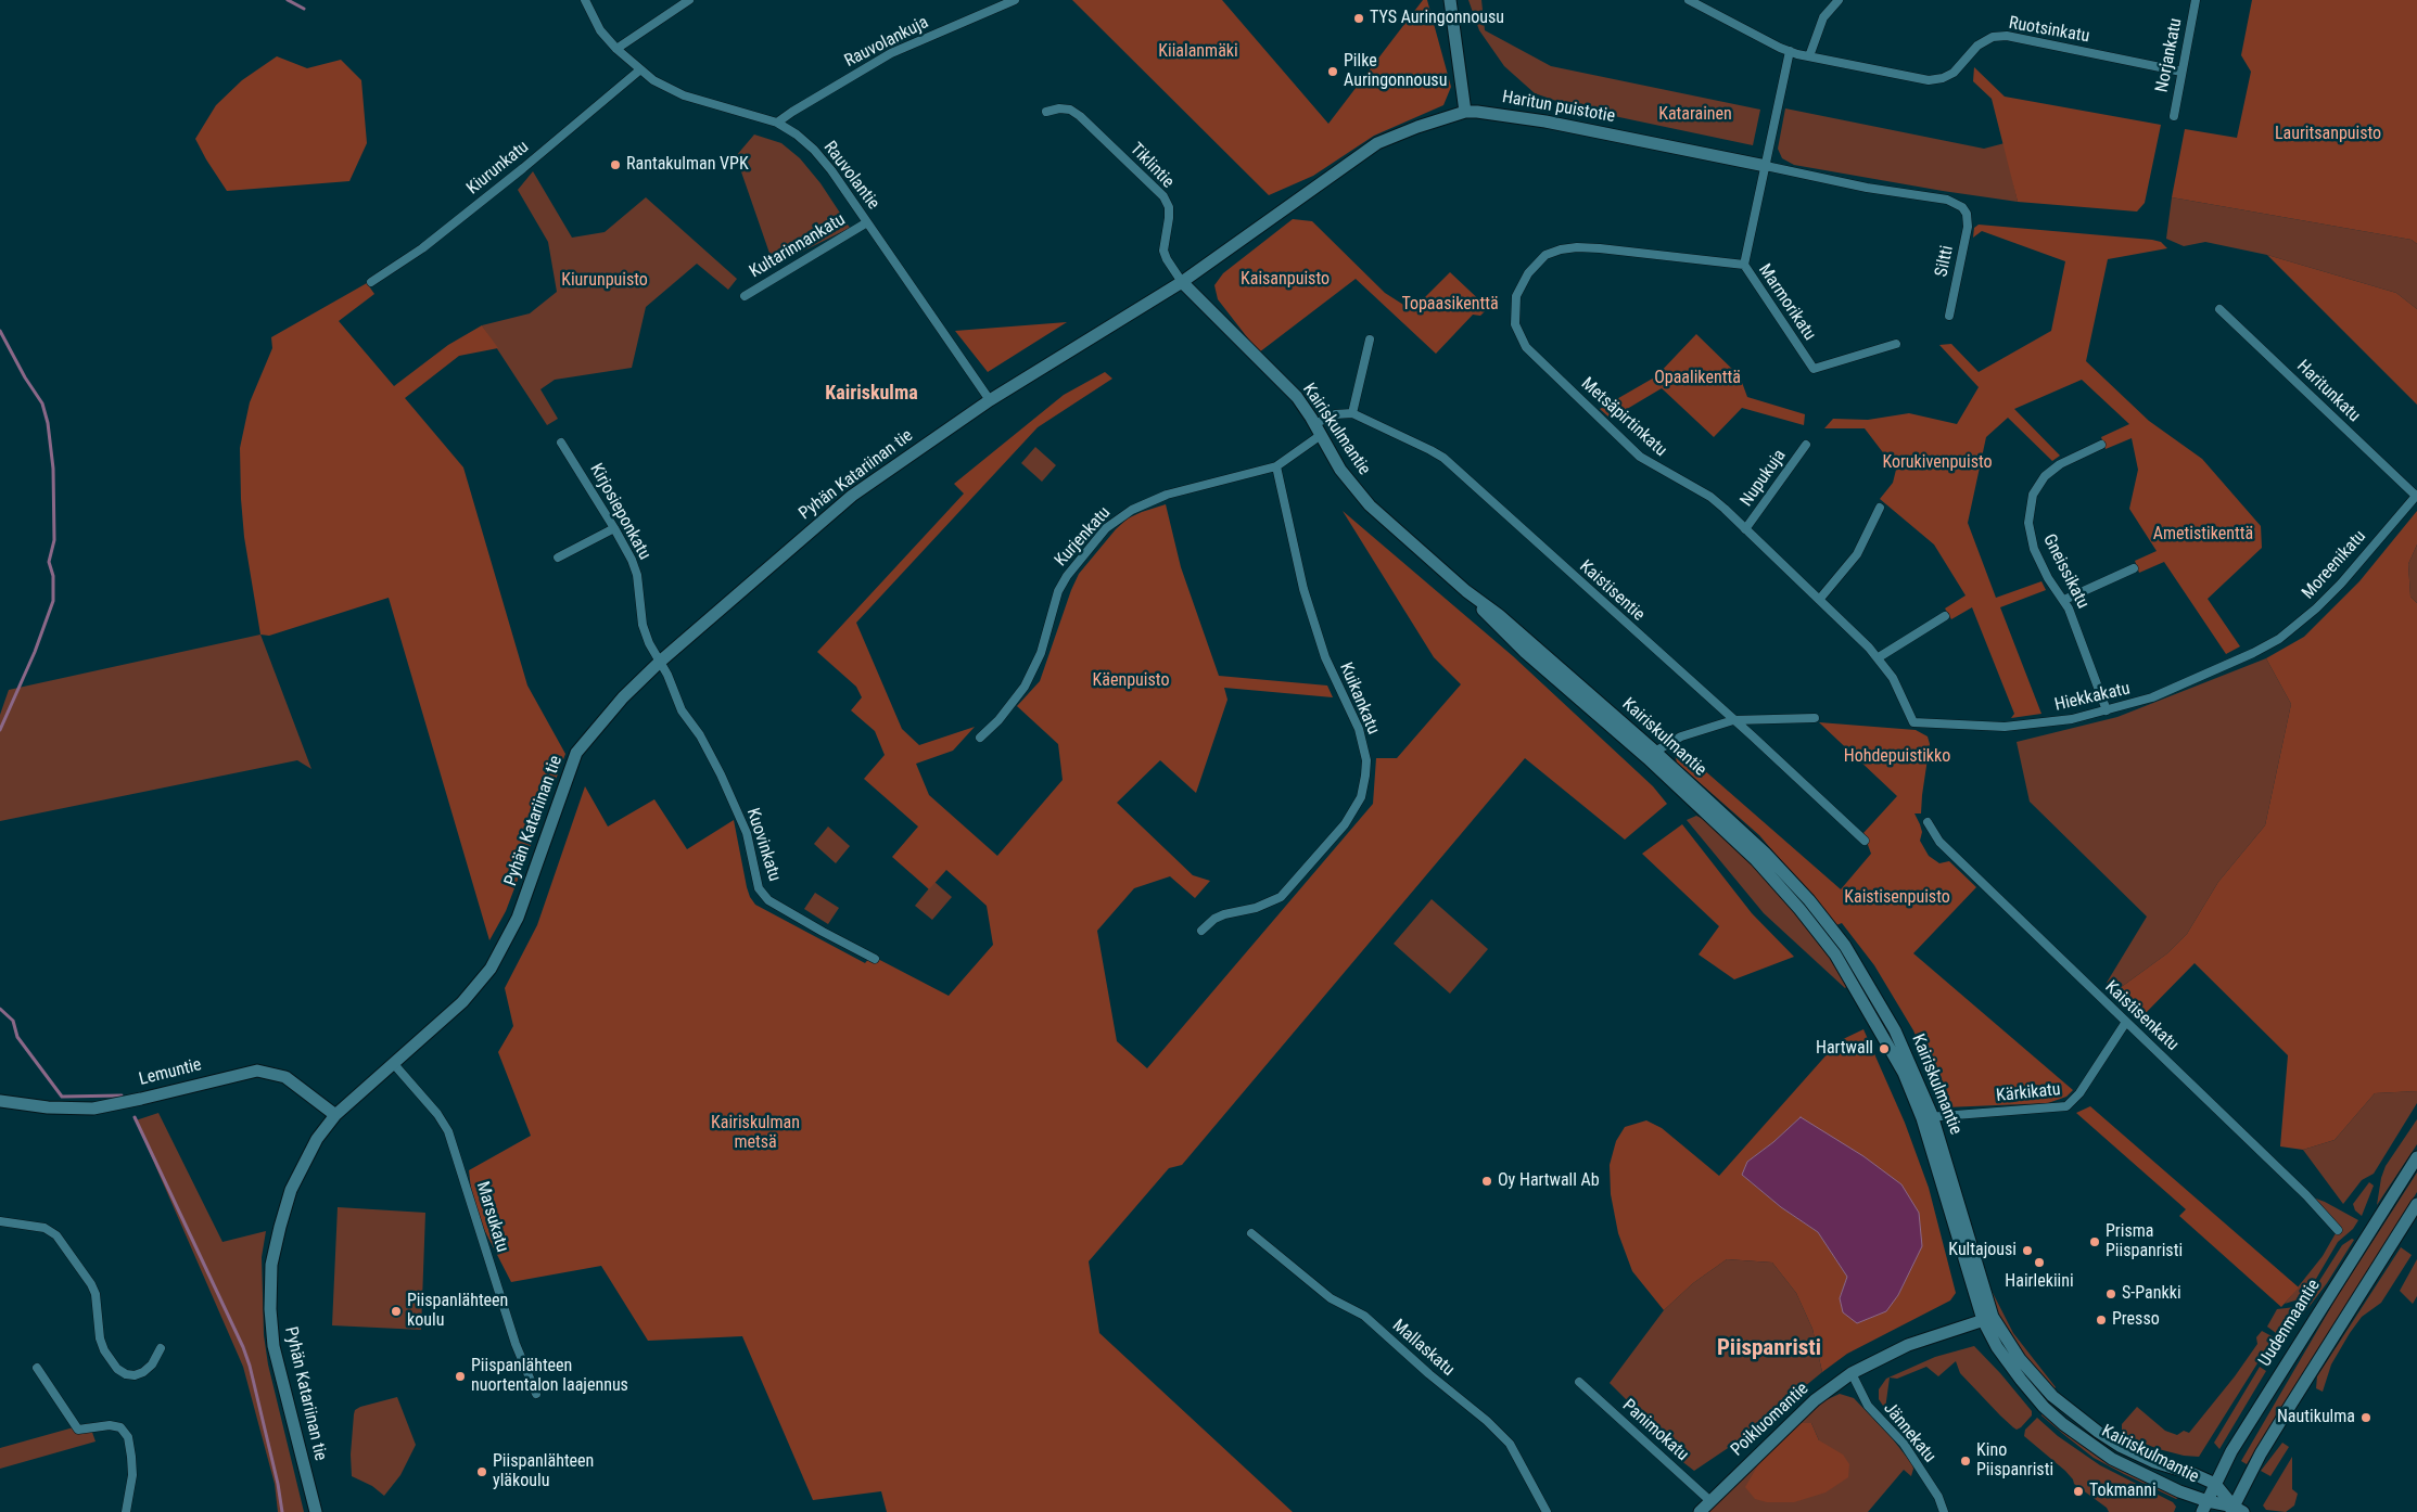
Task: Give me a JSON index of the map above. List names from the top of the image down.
{
  "streets": {
    "street": [
      "Ruotsinkatu",
      "Rauvolankuja",
      "Norjankatu",
      "Haritun puistotie",
      "Tiklintie",
      "Kiurunkatu",
      "Rauvolantie",
      "Kultarinnankatu",
      "Siltti",
      "Marmorikatu",
      "Haritunkatu",
      "Metsäpirtinkatu",
      "Kairiskulmantie",
      "Pyhän Katariinan tie",
      "Nupukuja",
      "Kirjosieponkatu",
      "Kurjenkatu",
      "Moreenikatu",
      "Gneissikatu",
      "Kaistisentie",
      "Hiekkakatu",
      "Kuikankatu",
      "Kuovinkatu",
      "Kaistisenkatu",
      "Lemuntie",
      "Kärkikatu",
      "Marsukatu",
      "Uudenmaantie",
      "Mallaskatu",
      "Poikluomantie",
      "Panimokatu",
      "Jännekatu"
    ]
  },
  "crossings": [
    ["Ruotsinkatu", "Norjankatu"],
    ["Rauvolankuja", "Rauvolantie"],
    ["Haritun puistotie", "Tiklintie"],
    ["Haritun puistotie", "Siltti"],
    ["Haritun puistotie", "Marmorikatu"],
    ["Haritun puistotie", "Kairiskulmantie"],
    ["Haritun puistotie", "Pyhän Katariinan tie"],
    ["Tiklintie", "Kairiskulmantie"],
    ["Tiklintie", "Pyhän Katariinan tie"],
    ["Kiurunkatu", "Rauvolantie"],
    ["Rauvolantie", "Kultarinnankatu"],
    ["Rauvolantie", "Pyhän Katariinan tie"],
    ["Marmorikatu", "Metsäpirtinkatu"],
    ["Haritunkatu", "Moreenikatu"],
    ["Metsäpirtinkatu", "Nupukuja"],
    ["Metsäpirtinkatu", "Hiekkakatu"],
    ["Kairiskulmantie", "Pyhän Katariinan tie"],
    ["Kairiskulmantie", "Kurjenkatu"],
    ["Kairiskulmantie", "Kärkikatu"],
    ["Kairiskulmantie", "Uudenmaantie"],
    ["Kairiskulmantie", "Poikluomantie"],
    ["Pyhän Katariinan tie", "Kirjosieponkatu"],
    ["Pyhän Katariinan tie", "Kuovinkatu"],
    ["Pyhän Katariinan tie", "Lemuntie"],
    ["Pyhän Katariinan tie", "Marsukatu"],
    ["Kirjosieponkatu", "Kuovinkatu"],
    ["Kurjenkatu", "Kuikankatu"],
    ["Moreenikatu", "Hiekkakatu"],
    ["Gneissikatu", "Hiekkakatu"],
    ["Kaistisenkatu", "Kärkikatu"],
    ["Poikluomantie", "Panimokatu"],
    ["Poikluomantie", "Jännekatu"]
  ],
  "districts": ["Kairiskulma", "Piispanristi"],
  "parks": [
    "Kiialanmäki",
    "Katarainen",
    "Lauritsanpuisto",
    "Kaisanpuisto",
    "Kiurunpuisto",
    "Topaasikenttä",
    "Opaalikenttä",
    "Korukivenpuisto",
    "Ametistikenttä",
    "Käenpuisto",
    "Hohdepuistikko",
    "Kaistisenpuisto",
    "Kairiskulman metsä"
  ],
  "places": [
    "TYS Auringonnousu",
    "Pilke Auringonnousu",
    "Rantakulman VPK",
    "Hartwall",
    "Oy Hartwall Ab",
    "Prisma Piispanristi",
    "Kultajousi",
    "Hairlekiini",
    "S-Pankki",
    "Piispanlähteen koulu",
    "Presso",
    "Piispanlähteen nuortentalon laajennus",
    "Nautikulma",
    "Kino Piispanristi",
    "Piispanlähteen yläkoulu",
    "Tokmanni"
  ]
}
